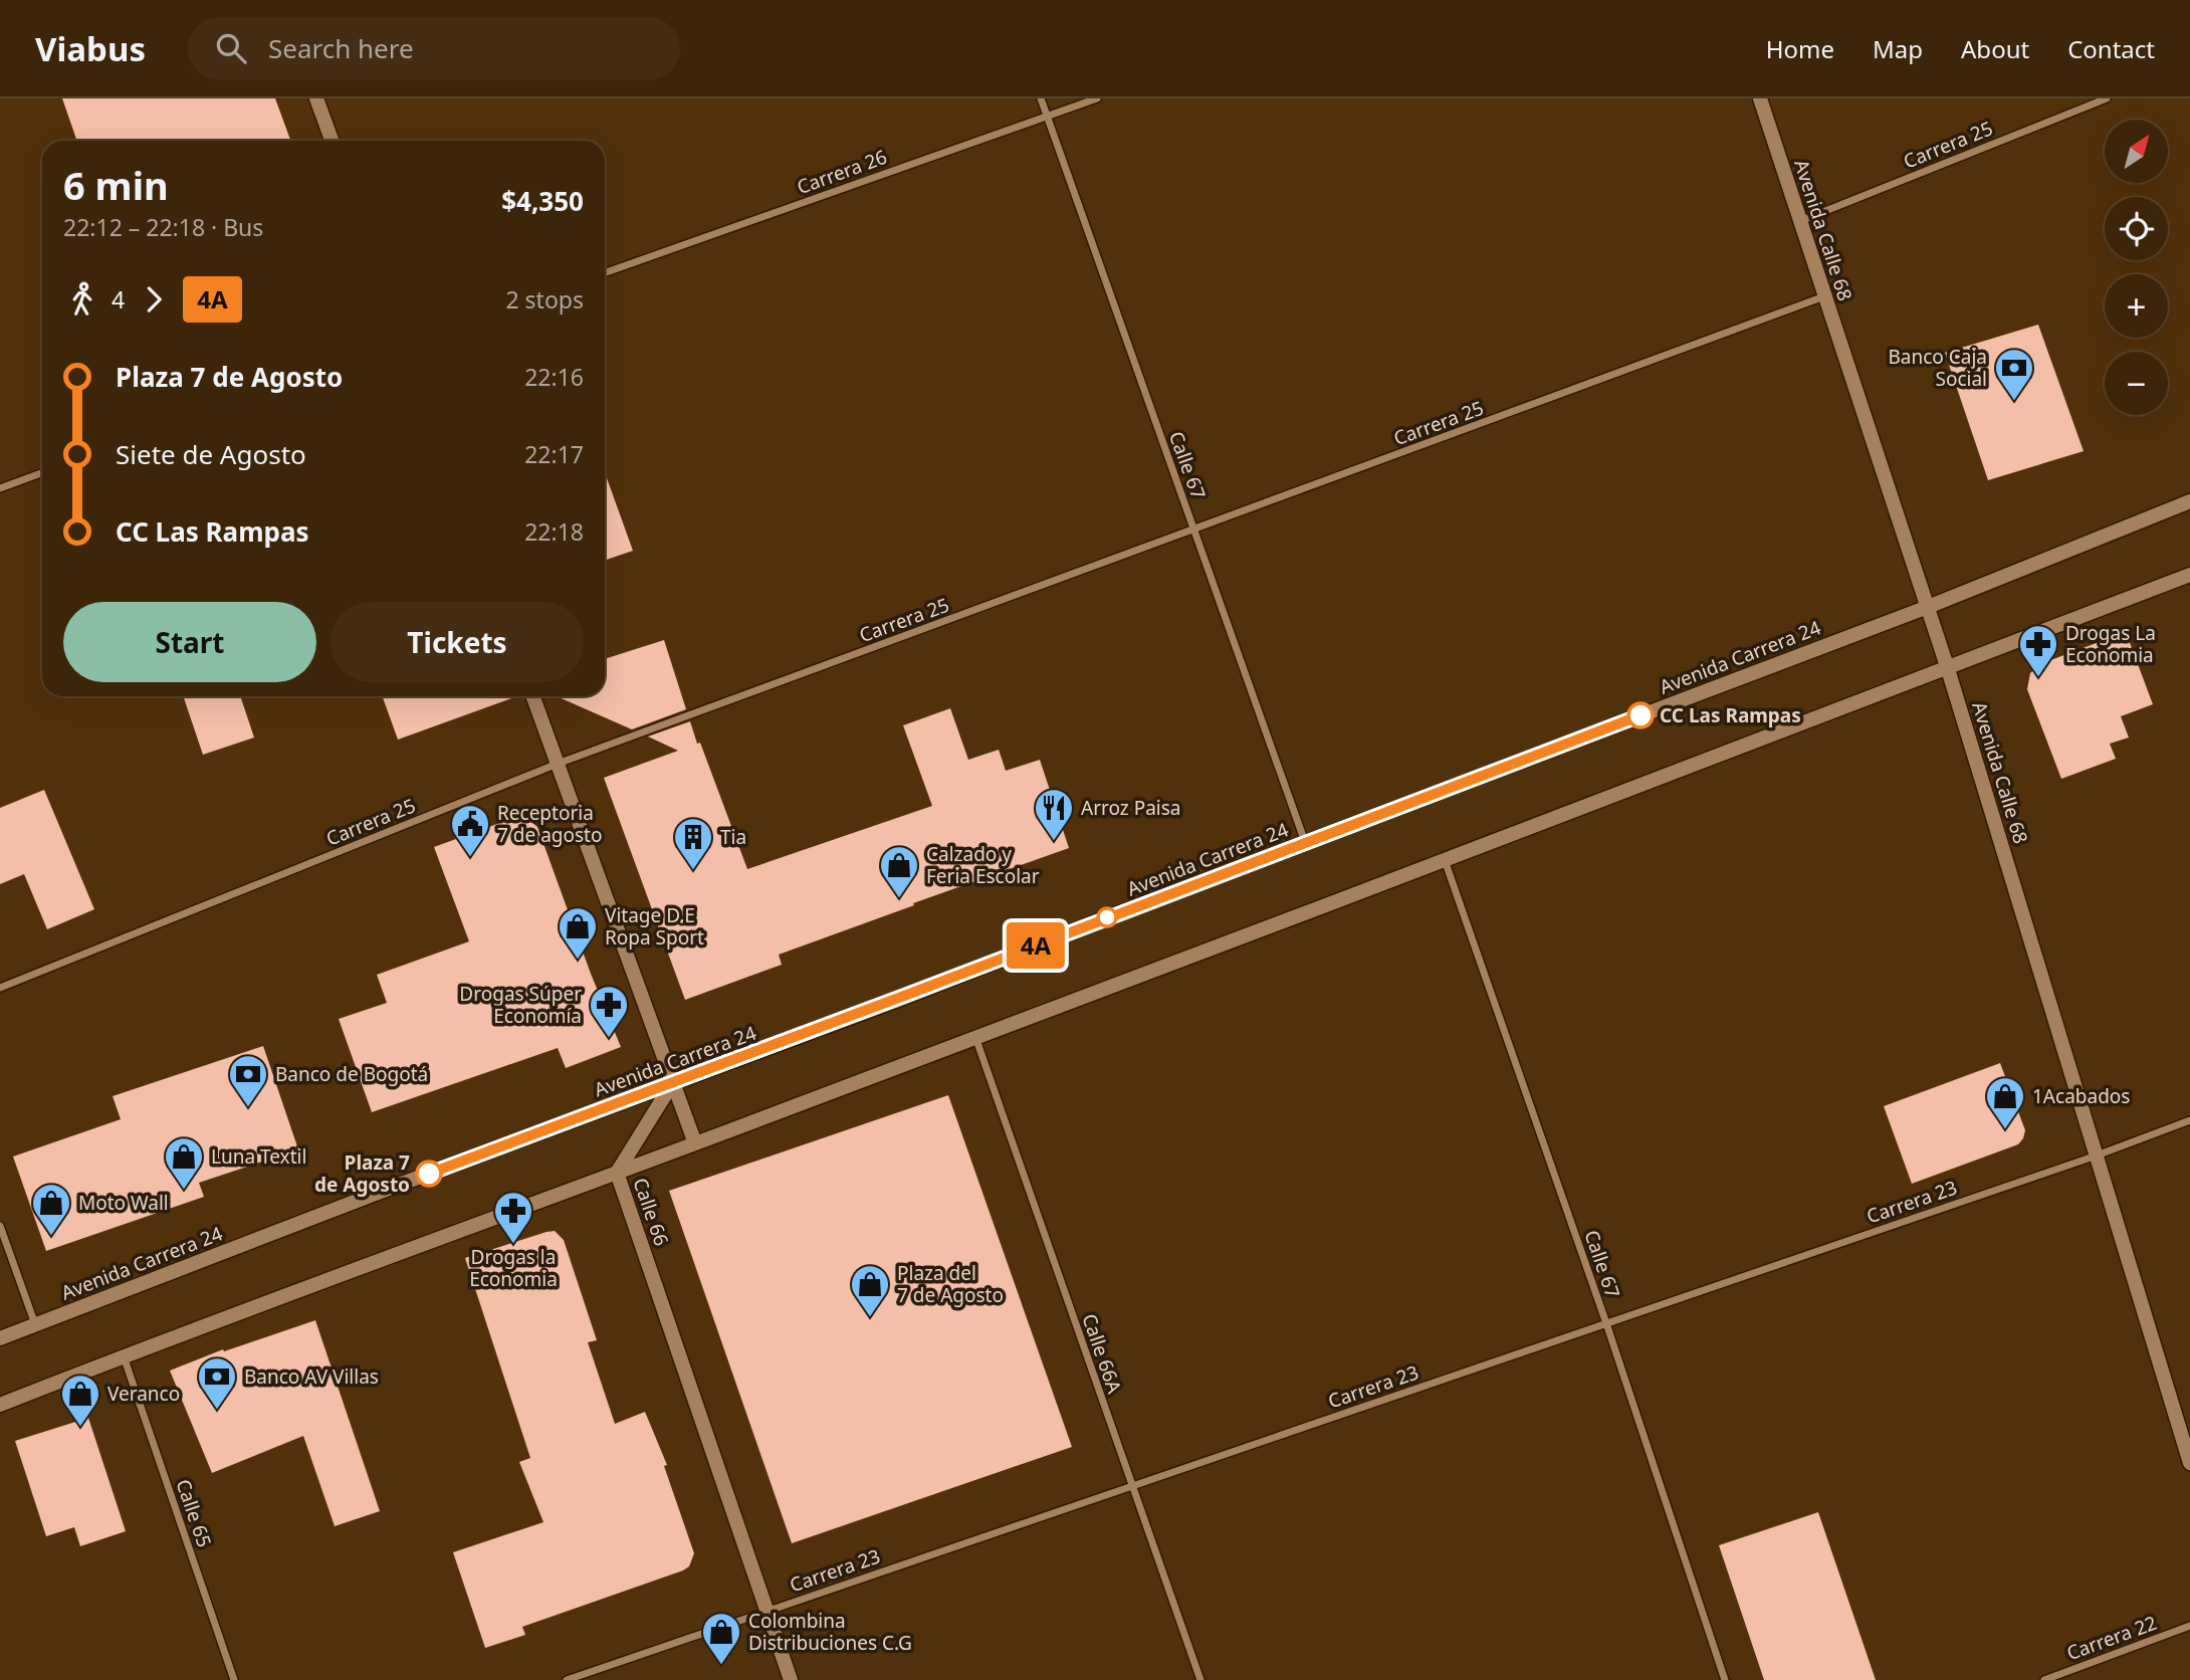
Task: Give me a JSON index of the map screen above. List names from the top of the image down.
{
  "streets": {
    "main road": ["Avenida Calle 68", "Avenida Carrera 24", "Calle 66"],
    "street": [
      "Carrera 25",
      "Carrera 26",
      "Calle 67",
      "Carrera 23",
      "Calle 66A",
      "Calle 65",
      "Carrera 22"
    ]
  },
  "crossings": [
    ["Carrera 25", "Avenida Calle 68"],
    ["Carrera 25", "Calle 67"],
    ["Carrera 26", "Calle 67"],
    ["Avenida Calle 68", "Avenida Carrera 24"],
    ["Avenida Calle 68", "Carrera 23"],
    ["Calle 67", "Avenida Carrera 24"],
    ["Calle 67", "Carrera 23"],
    ["Avenida Carrera 24", "Calle 66"],
    ["Carrera 23", "Calle 66"],
    ["Carrera 23", "Calle 66A"]
  ],
  "places": {
    "bank": ["Banco Caja Social", "Banco de Bogotá", "Banco AV Villas"],
    "pharmacy": ["Drogas La Economia", "Drogas Súper Economía", "Drogas la Economia"],
    "other": ["CC Las Rampas", "Plaza 7 de Agosto"],
    "restaurant": ["Arroz Paisa"],
    "public building": ["Receptoria 7 de agosto"],
    "building": ["Tia"],
    "shop": [
      "Calzado y Feria Escolar",
      "Vitage D.E Ropa Sport",
      "1Acabados",
      "Luna Textil",
      "Moto Wall",
      "Plaza del 7 de Agosto",
      "Veranco",
      "Colombina Distribuciones C.G"
    ]
  },
  "lines": ["bus line 4A"],
  "north": "top right",
  "page": {
    "header": "Viabus",
    "search": "Search here",
    "nav": [
      "Home",
      "Map",
      "About",
      "Contact"
    ],
    "on_map": "4A",
    "map_buttons": ["+", "−"],
    "heading": ["6 min", "22:12 – 22:18 · Bus", "$4,350"],
    "legs": ["4", "4A", "2 stops"],
    "list": [
      {
        "name": "Plaza 7 de Agosto",
        "value": "22:16"
      },
      {
        "name": "Siete de Agosto",
        "value": "22:17"
      },
      {
        "name": "CC Las Rampas",
        "value": "22:18"
      }
    ],
    "buttons": ["Start", "Tickets"]
  }
}
